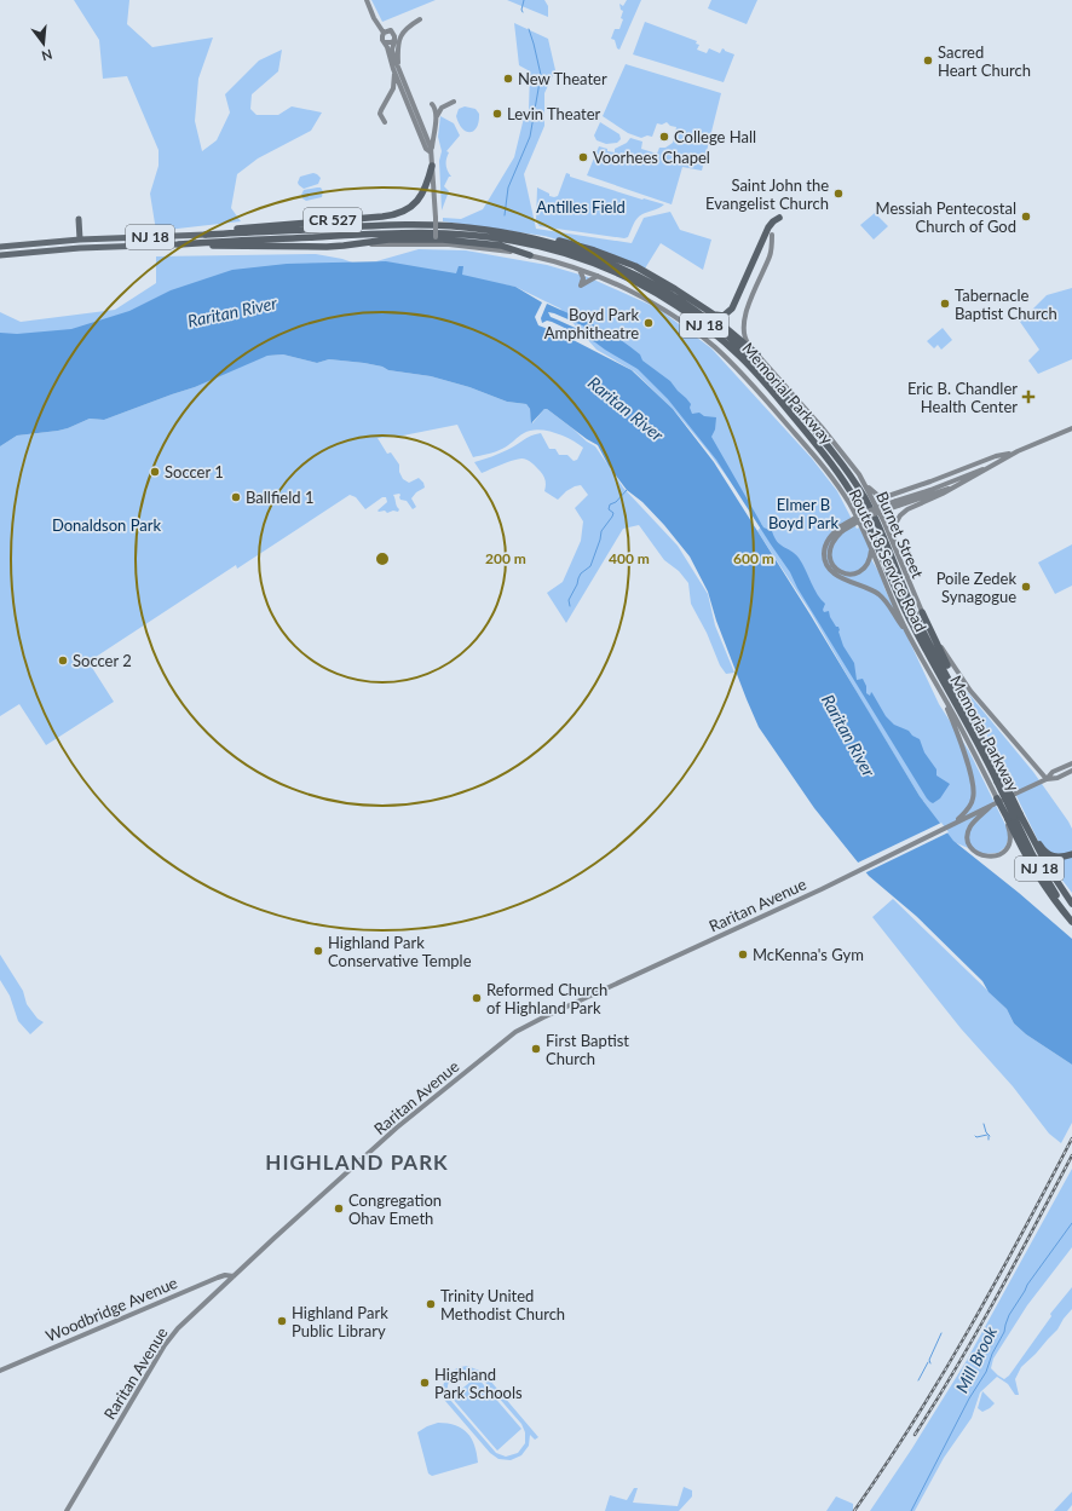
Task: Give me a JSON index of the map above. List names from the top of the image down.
{
  "streets": {
    "highway": ["CR 527", "NJ 18", "Memorial Parkway"],
    "main road": [
      "Burnet Street",
      "Route 18 Service Road",
      "Raritan Avenue",
      "Woodbridge Avenue"
    ]
  },
  "crossings": [
    ["CR 527", "NJ 18"],
    ["CR 527", "Memorial Parkway"],
    ["CR 527", "Route 18 Service Road"],
    ["NJ 18", "Memorial Parkway"],
    ["Memorial Parkway", "Route 18 Service Road"],
    ["Memorial Parkway", "Raritan Avenue"],
    ["Burnet Street", "Raritan Avenue"],
    ["Route 18 Service Road", "Raritan Avenue"],
    ["Raritan Avenue", "Woodbridge Avenue"]
  ],
  "districts": ["HIGHLAND PARK"],
  "water": ["Raritan River", "Mill Brook"],
  "parks": ["Antilles Field", "Elmer B Boyd Park", "Donaldson Park"],
  "places": {
    "other": [
      "Sacred Heart Church",
      "New Theater",
      "Levin Theater",
      "College Hall",
      "Voorhees Chapel",
      "Saint John the Evangelist Church",
      "Messiah Pentecostal Church of God",
      "Tabernacle Baptist Church",
      "Boyd Park Amphitheatre",
      "Soccer 1",
      "Ballfield 1",
      "Poile Zedek Synagogue",
      "Soccer 2",
      "Highland Park Conservative Temple",
      "McKenna's Gym",
      "Reformed Church of Highland Park",
      "First Baptist Church",
      "Congregation Ohav Emeth",
      "Trinity United Methodist Church",
      "Highland Park Public Library",
      "Highland Park Schools"
    ],
    "health": ["Eric B. Chandler Health Center"]
  },
  "north": "bottom",
  "rings": ["200 m", "400 m", "600 m"]
}
